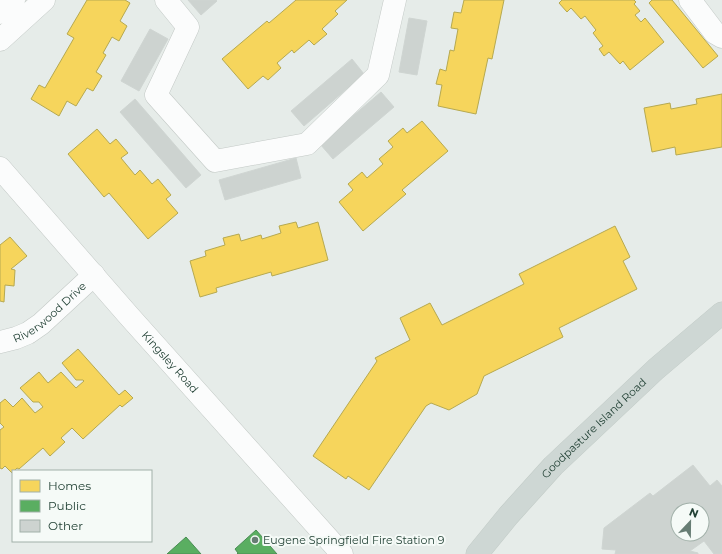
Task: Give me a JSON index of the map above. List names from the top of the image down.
{
  "streets": {
    "main road": ["Goodpasture Island Road"],
    "street": ["Riverwood Drive", "Kingsley Road"]
  },
  "crossings": [
    ["Riverwood Drive", "Kingsley Road"]
  ],
  "places": ["Eugene Springfield Fire Station 9"],
  "legend": ["Homes", "Public", "Other"],
  "north": "top"
}
